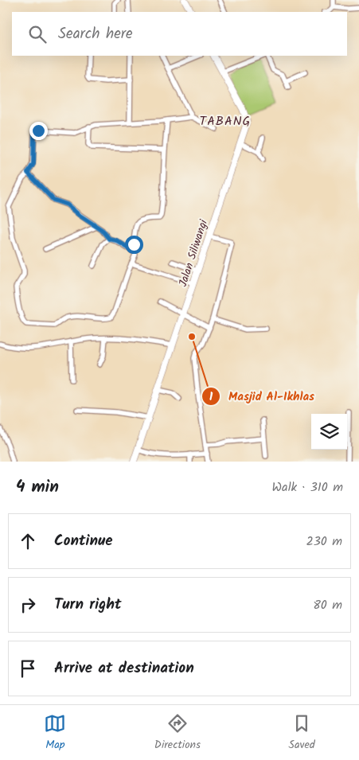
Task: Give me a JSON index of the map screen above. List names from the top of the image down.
{
  "streets": {
    "main road": ["Jalan Siliwangi"]
  },
  "districts": ["TABANG"],
  "places": ["Masjid Al-Ikhlas"],
  "page": {
    "search": "Search here",
    "heading": ["4 min", "Walk · 310 m"],
    "list": [
      ["Continue", "230 m"],
      ["Turn right", "80 m"],
      "Arrive at destination"
    ],
    "nav": ["Map", "Directions", "Saved"]
  }
}
